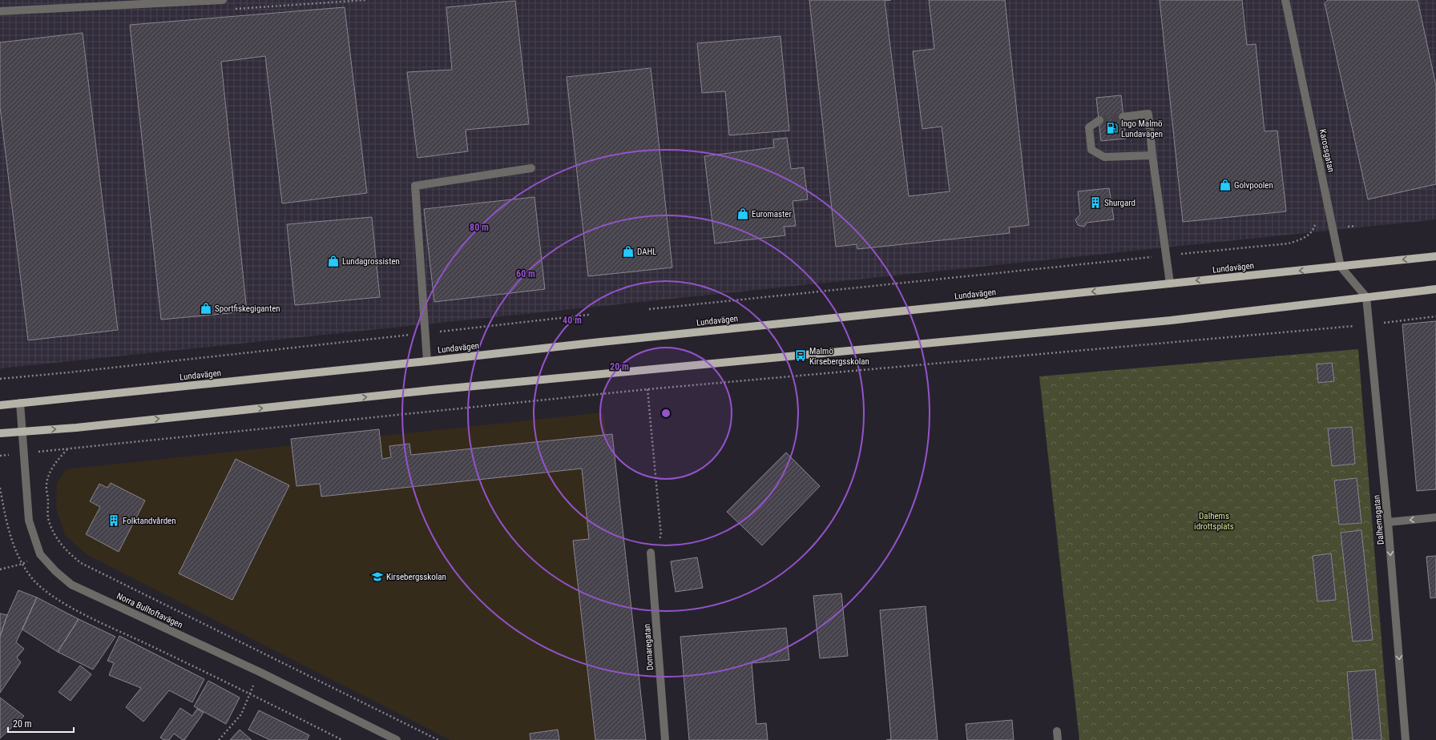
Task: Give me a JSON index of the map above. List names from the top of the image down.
{
  "streets": {
    "main road": ["Lundavägen"],
    "street": [
      "Karossgatan",
      "Dalhemsgatan",
      "Norra Bulltoftavägen",
      "Domaregatan"
    ]
  },
  "crossings": [
    ["Karossgatan", "Lundavägen"],
    ["Karossgatan", "Dalhemsgatan"],
    ["Lundavägen", "Norra Bulltoftavägen"]
  ],
  "one_way": ["Dalhemsgatan"],
  "parks": ["Dalhems idrottsplats"],
  "places": {
    "fuel station": ["Ingo Malmö Lundavägen"],
    "shop": [
      "Golvpoolen",
      "Euromaster",
      "DAHL",
      "Lundagrossisten",
      "Sportfiskegiganten"
    ],
    "building": ["Shurgard", "Folktandvården"],
    "bus stop": ["Malmö Kirsebergsskolan"],
    "school or university": ["Kirsebergsskolan"]
  },
  "scale_bar": "20 m",
  "rings": [
    "80 m",
    "60 m",
    "40 m",
    "20 m"
  ]
}
